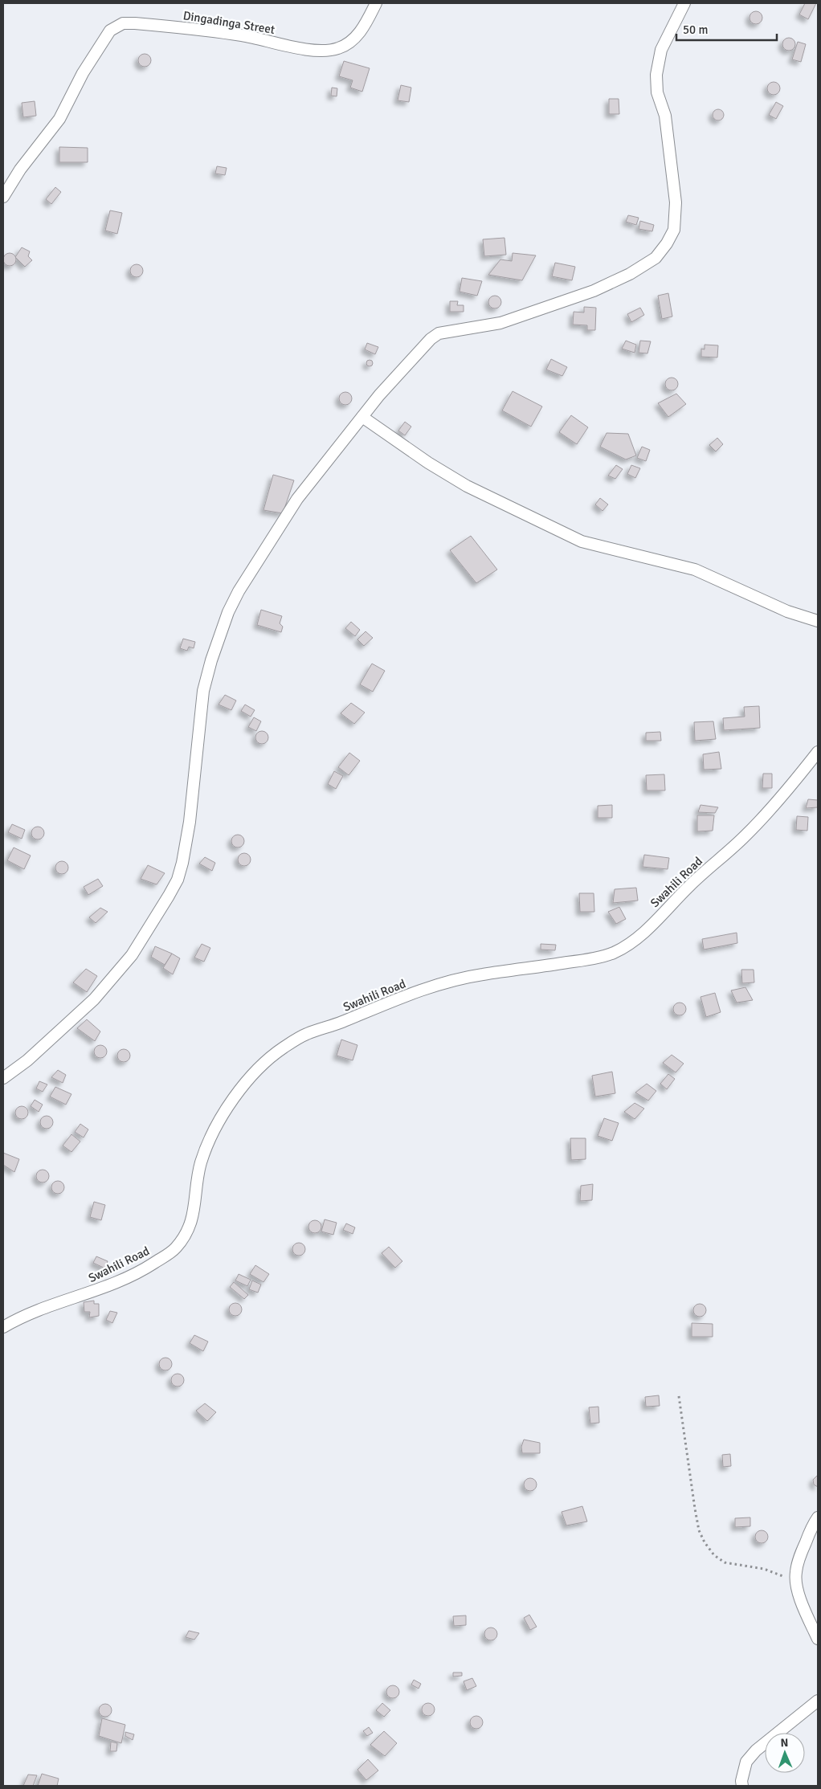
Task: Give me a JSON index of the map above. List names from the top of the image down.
{
  "streets": {
    "street": ["Dingadinga Street", "Swahili Road"]
  },
  "scale_bar": "50 m",
  "north": "top"
}
